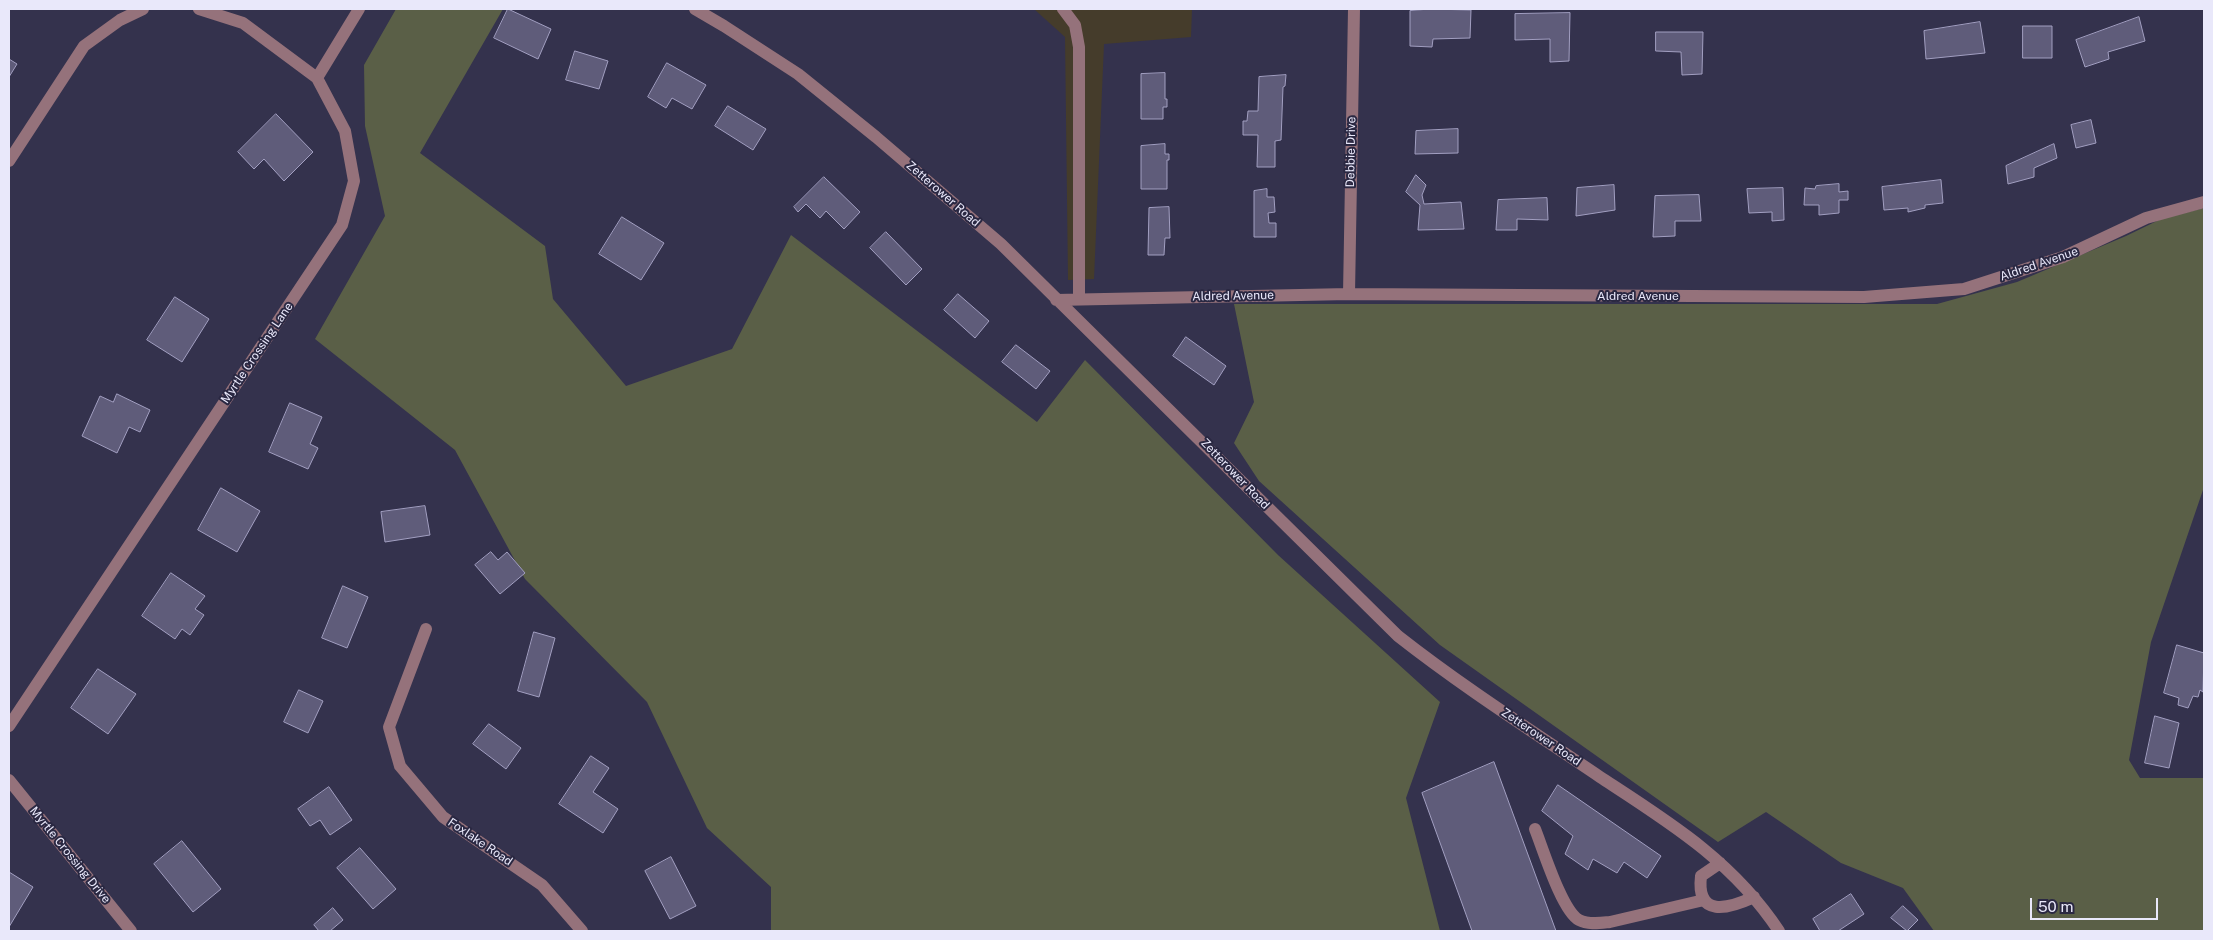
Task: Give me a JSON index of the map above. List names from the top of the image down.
{
  "streets": {
    "street": [
      "Debbie Drive",
      "Zetterower Road",
      "Aldred Avenue",
      "Myrtle Crossing Lane",
      "Foxlake Road",
      "Myrtle Crossing Drive"
    ]
  },
  "crossings": [
    ["Debbie Drive", "Aldred Avenue"],
    ["Zetterower Road", "Aldred Avenue"]
  ],
  "scale_bar": "50 m"
}
